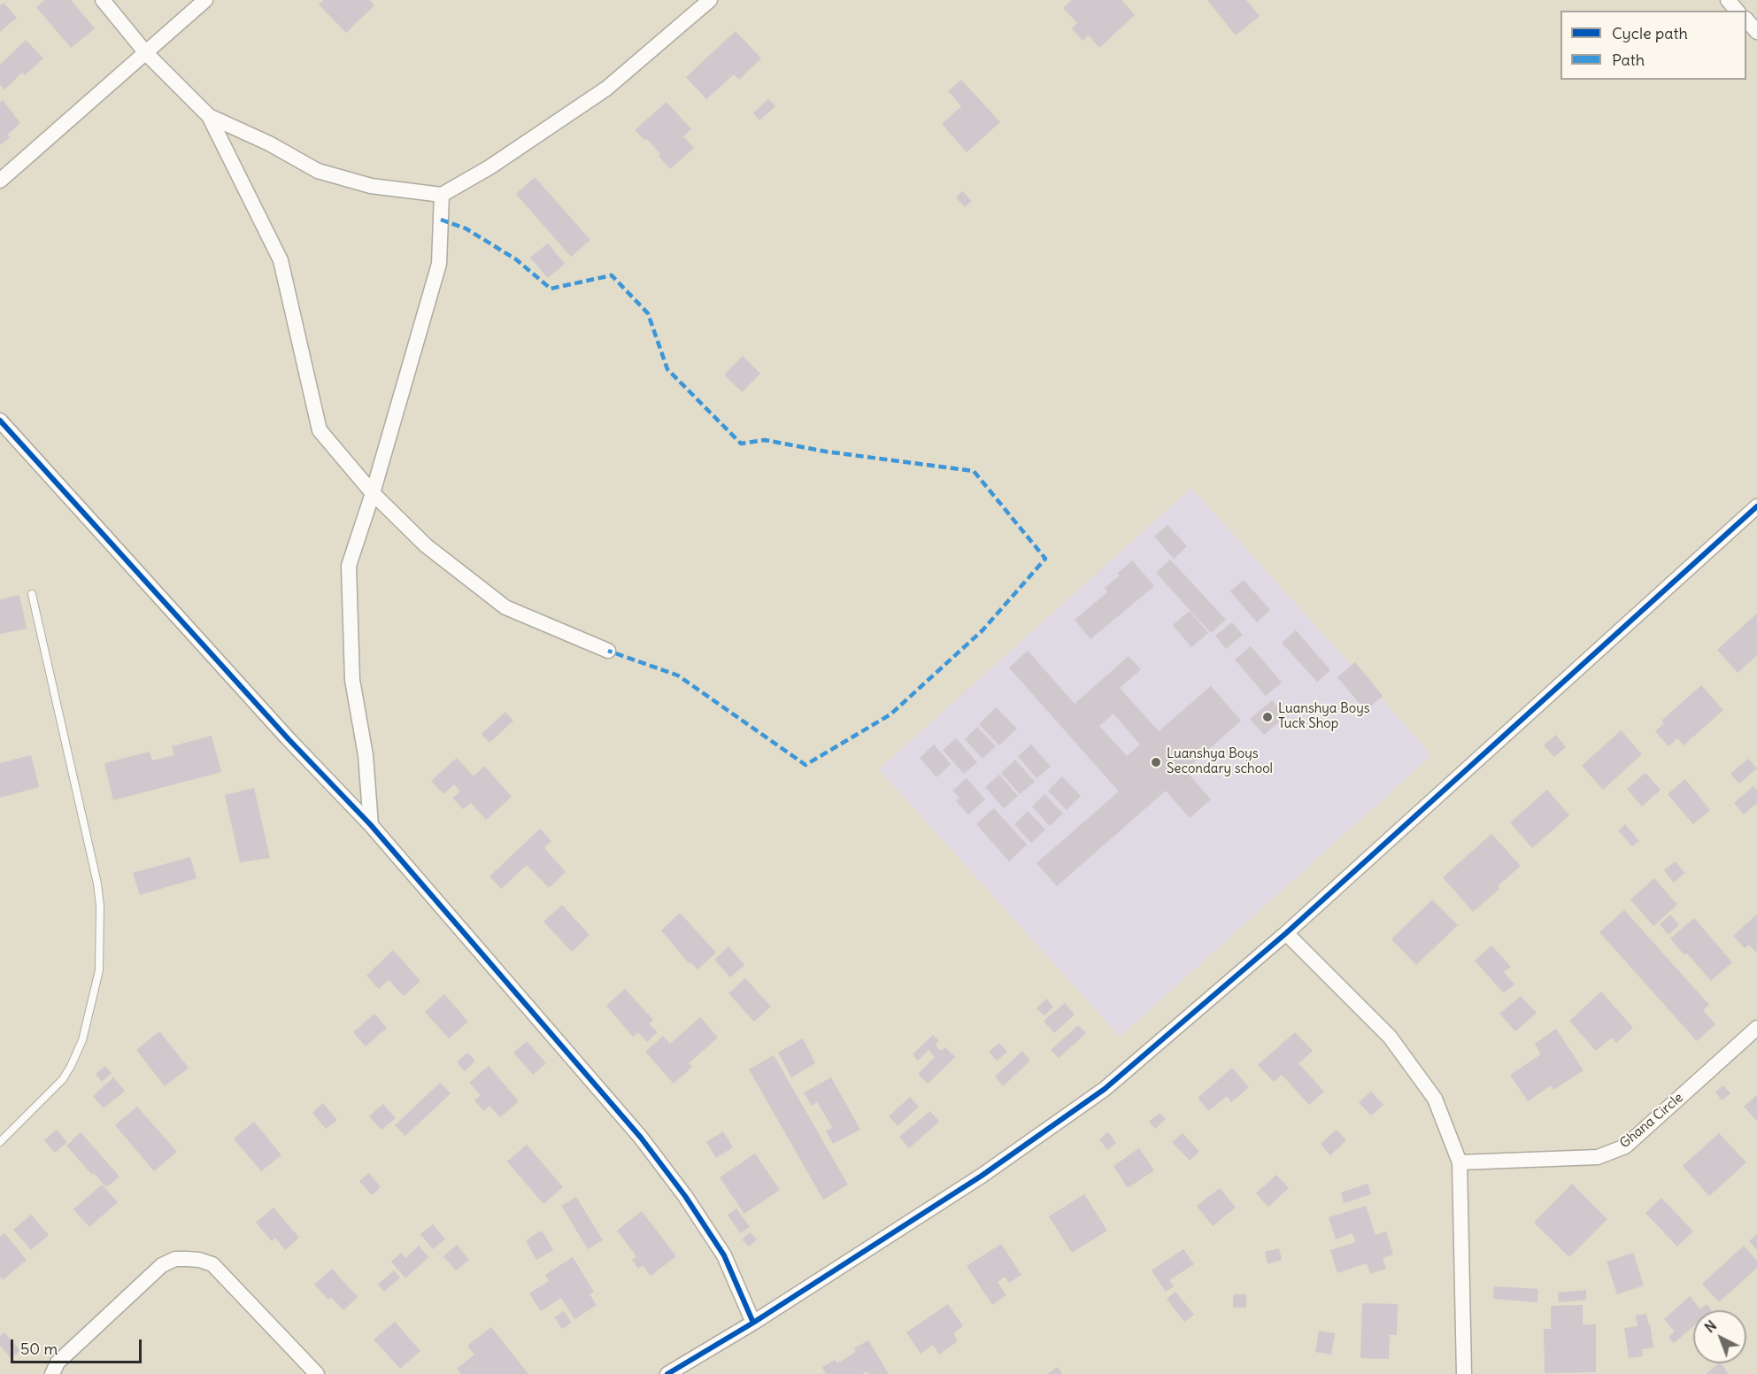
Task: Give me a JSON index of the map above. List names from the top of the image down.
{
  "streets": {
    "street": ["Ghana Circle"]
  },
  "places": ["Luanshya Boys Tuck Shop", "Luanshya Boys Secondary school"],
  "legend": ["Cycle path", "Path"],
  "scale_bar": "50 m",
  "north": "top left"
}
